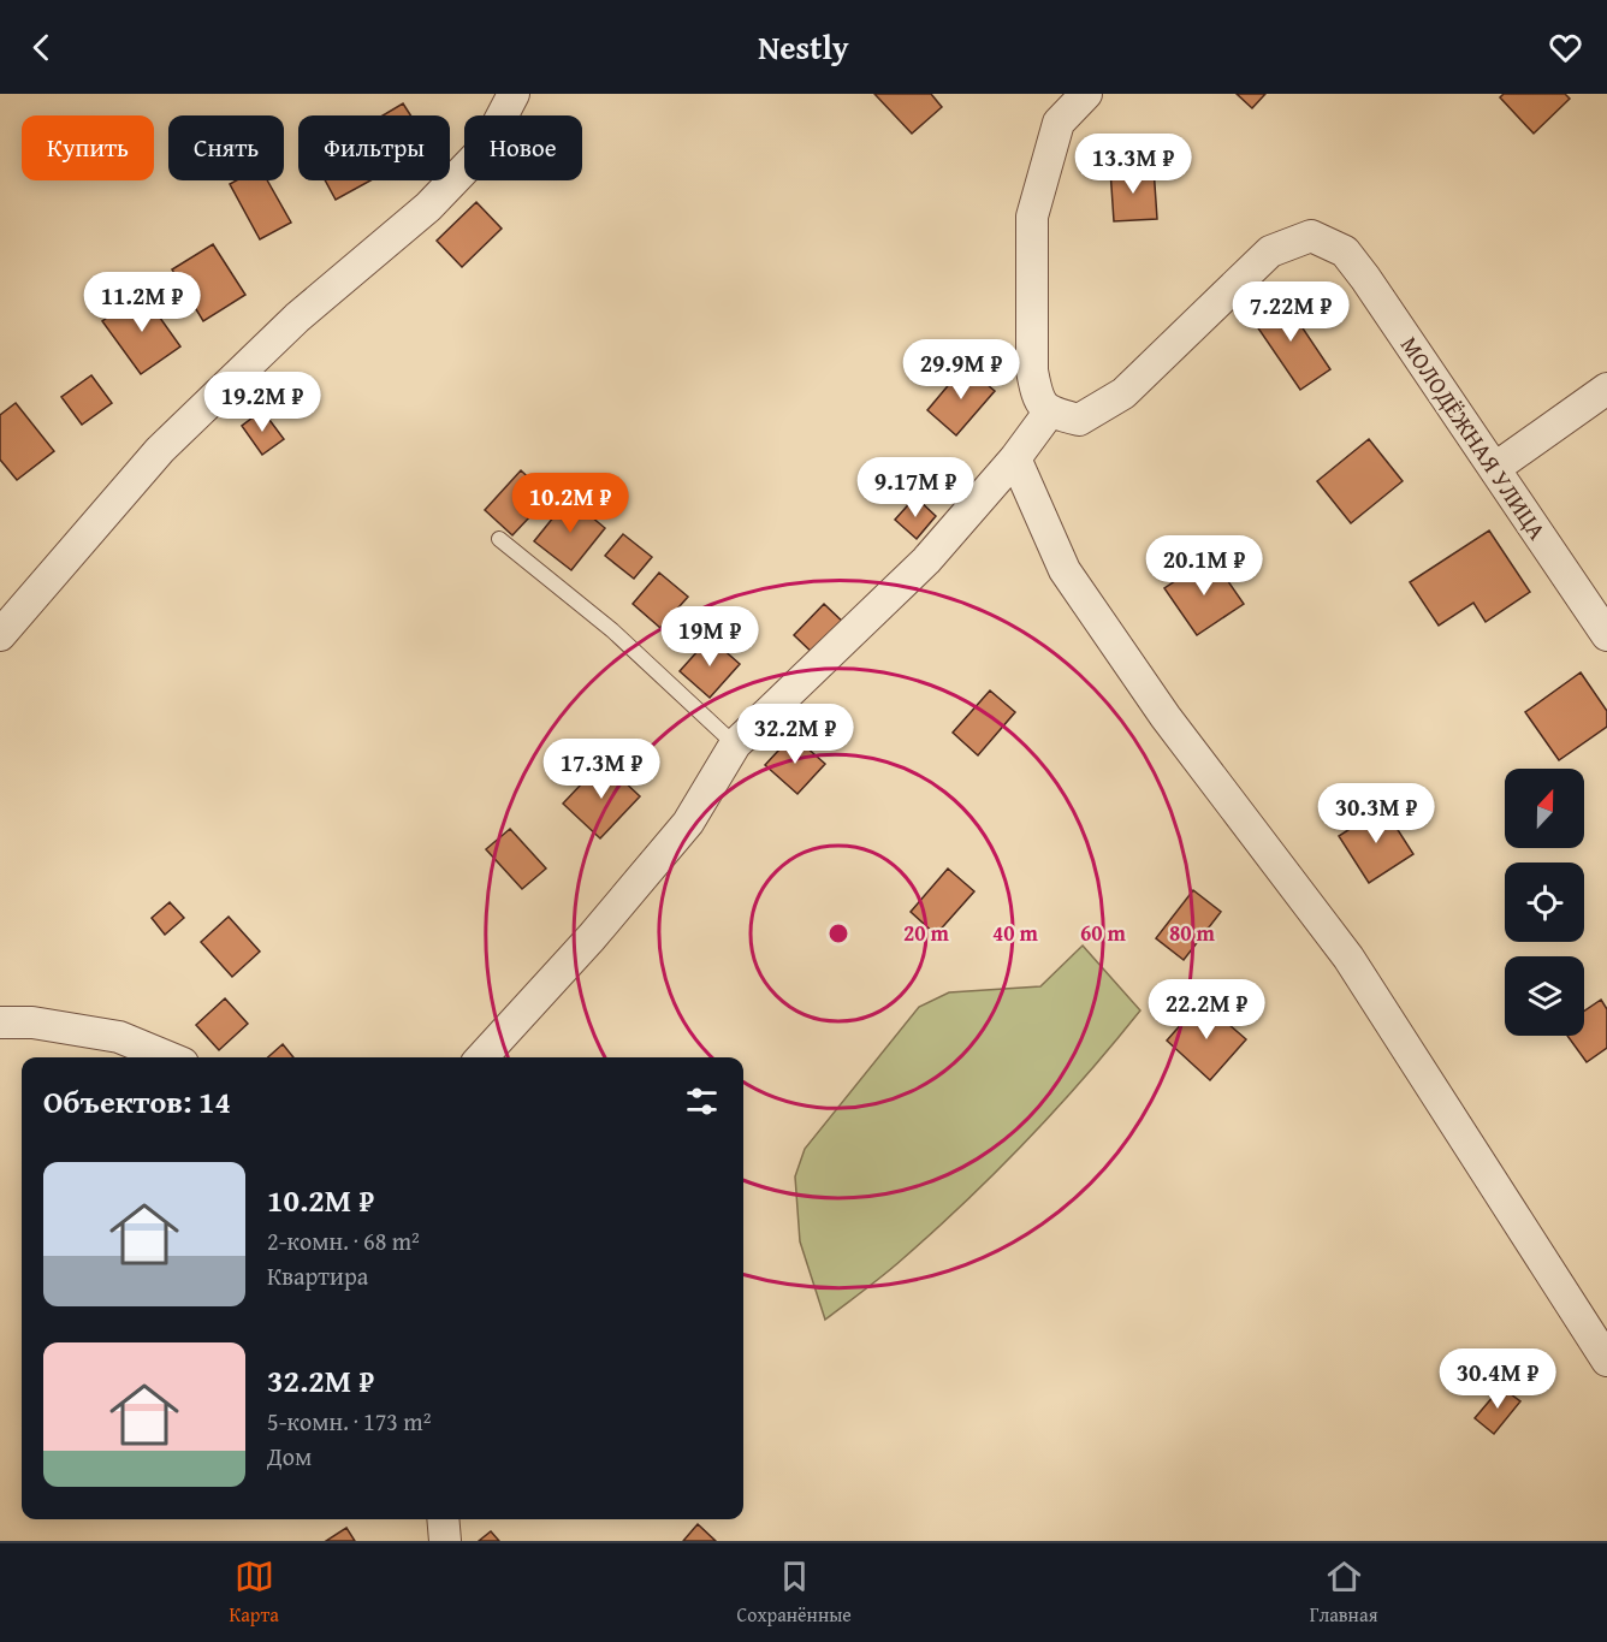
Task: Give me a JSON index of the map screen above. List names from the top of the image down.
{
  "streets": {
    "street": ["МОЛОДЁЖНАЯ УЛИЦА"]
  },
  "north": "top",
  "page": {
    "header": "Nestly",
    "chip": [
      "Купить",
      "Снять",
      "Фильтры",
      "Новое"
    ],
    "price": [
      "13.3M ₽",
      "11.2M ₽",
      "7.22M ₽",
      "29.9M ₽",
      "19.2M ₽",
      "9.17M ₽",
      "10.2M ₽",
      "20.1M ₽",
      "19M ₽",
      "32.2M ₽",
      "17.3M ₽",
      "30.3M ₽",
      "22.2M ₽",
      "30.4M ₽"
    ],
    "heading": "Объектов: 14",
    "list": [
      {
        "name": "10.2M ₽",
        "note": "2-комн. · 68 m² · Квартира"
      },
      {
        "name": "32.2M ₽",
        "note": "5-комн. · 173 m² · Дом"
      }
    ],
    "tabs": ["Карта", "Сохранённые", "Главная"]
  },
  "rings": [
    "20 m",
    "40 m",
    "60 m",
    "80 m"
  ]
}
